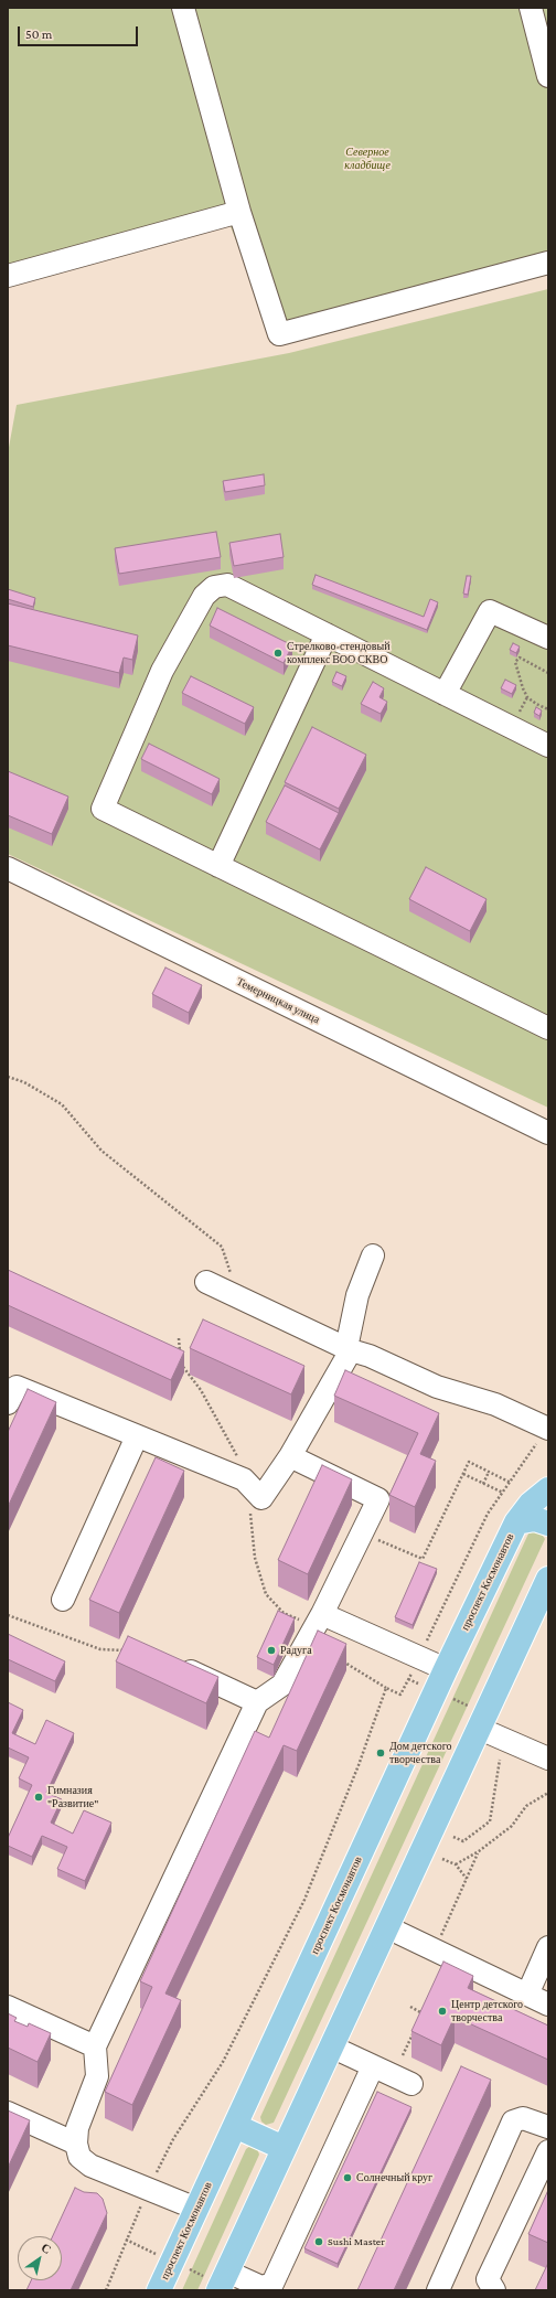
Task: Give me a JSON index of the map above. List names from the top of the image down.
{
  "streets": {
    "main road": ["проспект Космонавтов"],
    "street": ["Темерницкая улица"]
  },
  "parks": ["Северное кладбище"],
  "places": [
    "Стрелково-стендовый комплекс ВОО СКВО",
    "Радуга",
    "Дом детского творчества",
    "Гимназия \"Развитие\"",
    "Центр детского творчества",
    "Солнечный круг",
    "Sushi Master"
  ],
  "scale_bar": "50 m",
  "north": "top right"
}
